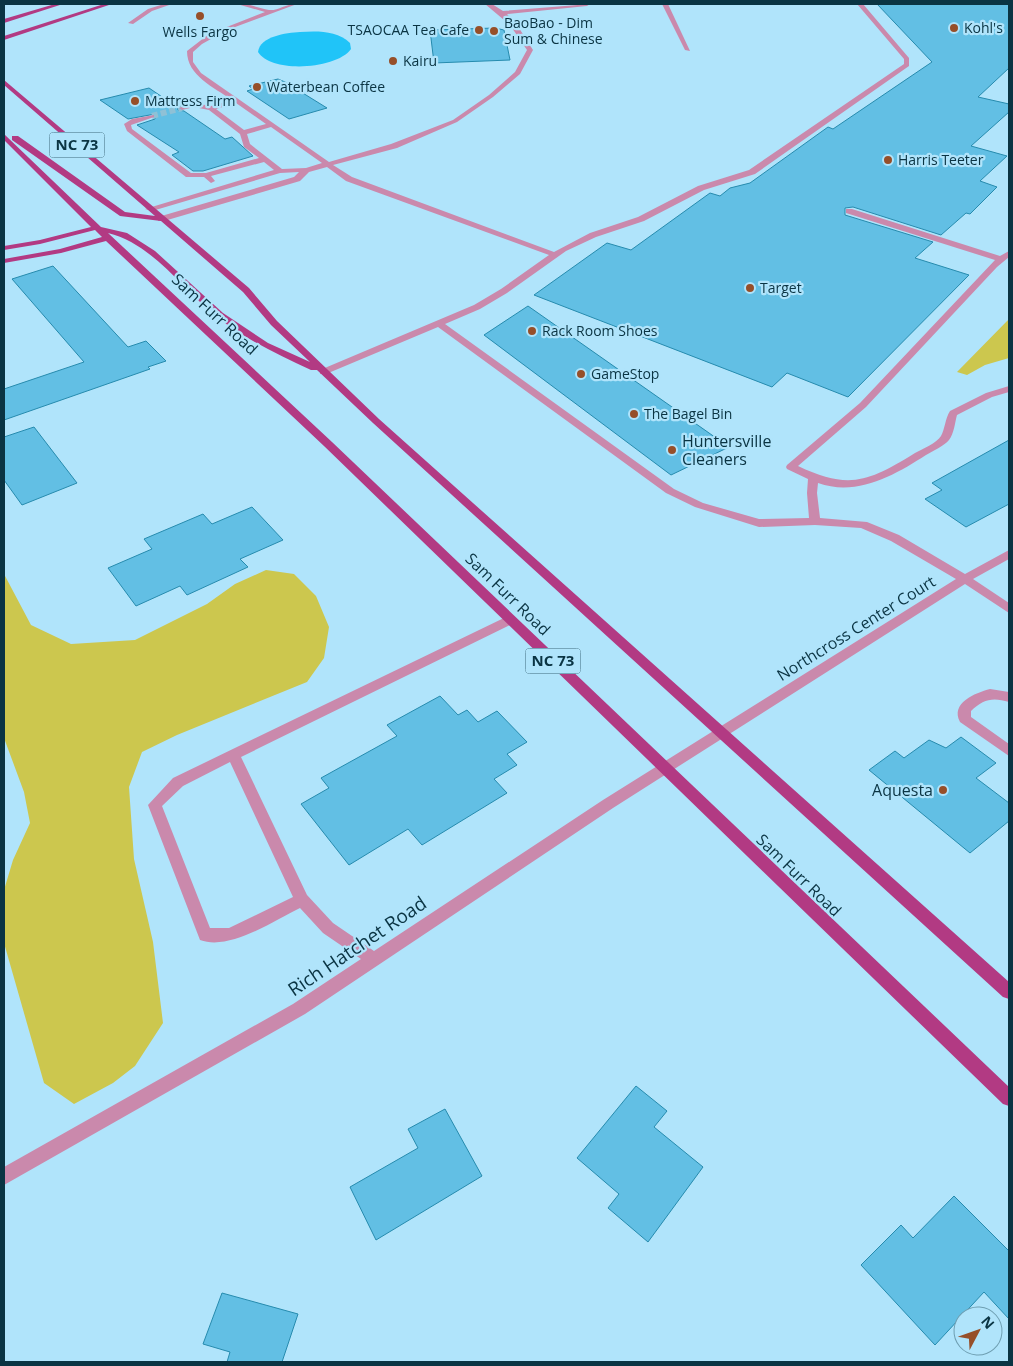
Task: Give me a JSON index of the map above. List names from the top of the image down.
{
  "streets": {
    "main road": ["NC 73", "Sam Furr Road"],
    "street": ["Northcross Center Court", "Rich Hatchet Road"]
  },
  "crossings": [
    ["Sam Furr Road", "Northcross Center Court"],
    ["Sam Furr Road", "Rich Hatchet Road"],
    ["Northcross Center Court", "Rich Hatchet Road"]
  ],
  "places": [
    "Wells Fargo",
    "Kohl's",
    "TSAOCAA Tea Cafe",
    "BaoBao - Dim Sum & Chinese",
    "Kairu",
    "Waterbean Coffee",
    "Mattress Firm",
    "Harris Teeter",
    "Target",
    "Rack Room Shoes",
    "GameStop",
    "The Bagel Bin",
    "Huntersville Cleaners",
    "Aquesta"
  ],
  "north": "top right"
}
